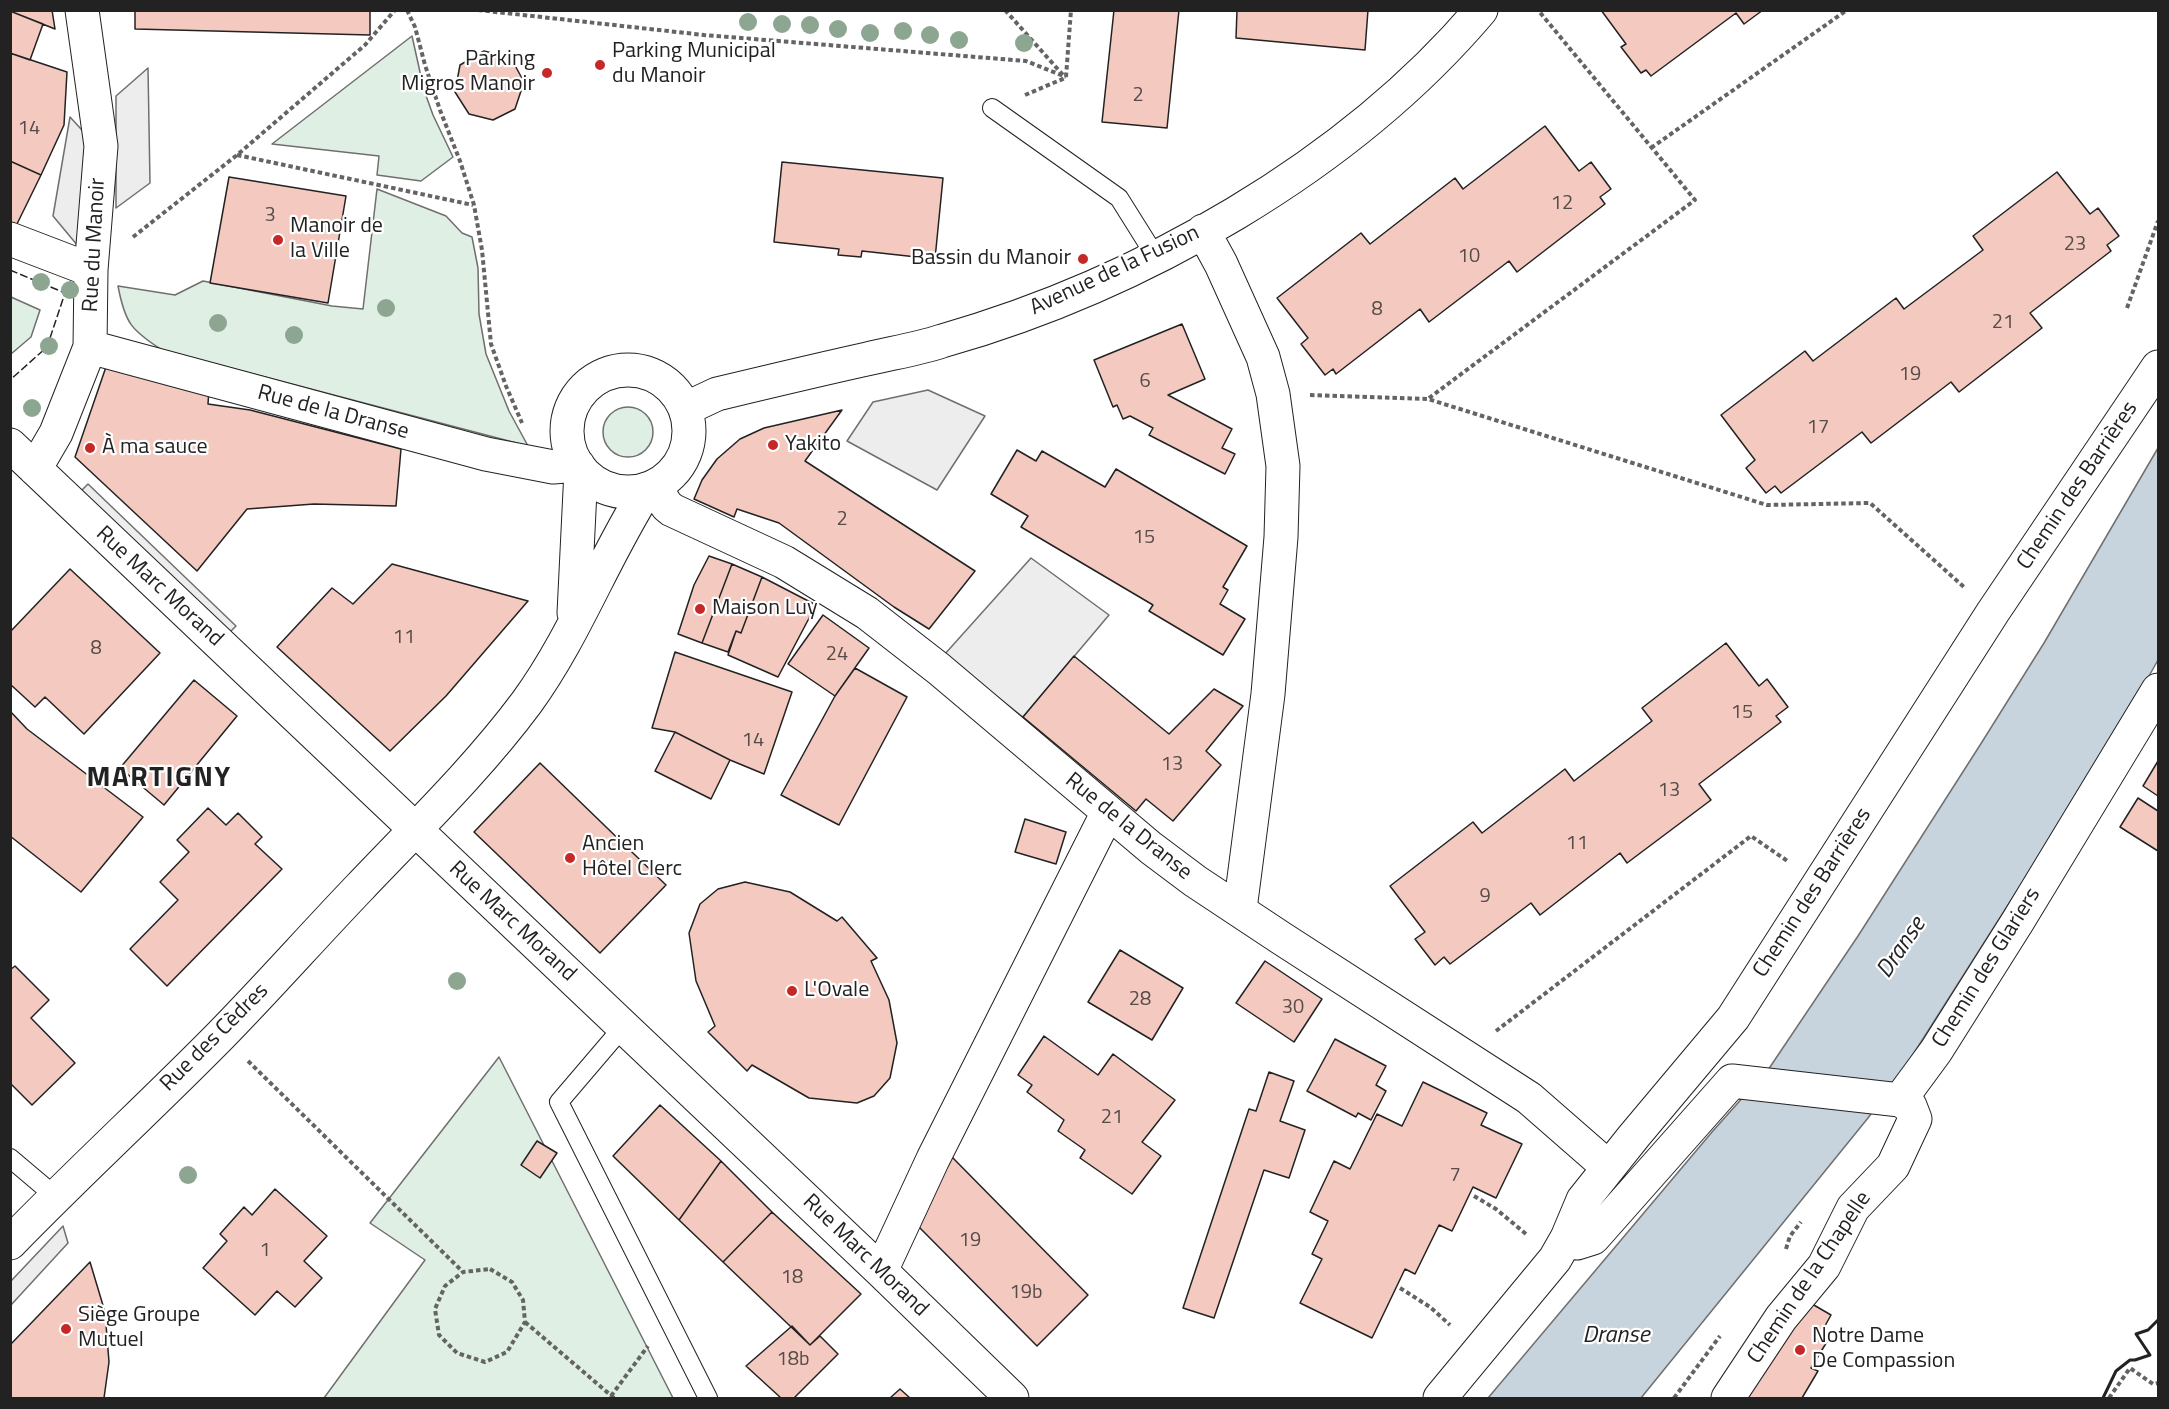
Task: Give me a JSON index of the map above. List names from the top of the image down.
{
  "streets": {
    "street": [
      "Rue du Manoir",
      "Avenue de la Fusion",
      "Rue de la Dranse",
      "Chemin des Barrières",
      "Rue Marc Morand",
      "Chemin des Glariers",
      "Rue des Cèdres",
      "Chemin de la Chapelle"
    ]
  },
  "crossings": [
    ["Rue du Manoir", "Rue de la Dranse"],
    ["Rue du Manoir", "Rue Marc Morand"],
    ["Avenue de la Fusion", "Rue de la Dranse"],
    ["Rue de la Dranse", "Chemin des Barrières"],
    ["Rue Marc Morand", "Rue des Cèdres"],
    ["Chemin des Glariers", "Chemin de la Chapelle"]
  ],
  "districts": ["MARTIGNY"],
  "water": ["Dranse"],
  "places": [
    "Parking Municipal du Manoir",
    "Parking Migros Manoir",
    "Manoir de la Ville",
    "Bassin du Manoir",
    "Yakito",
    "À ma sauce",
    "Maison Luy",
    "Ancien Hôtel Clerc",
    "L'Ovale",
    "Siège Groupe Mutuel",
    "Notre Dame De Compassion"
  ],
  "house_numbers": [
    "2",
    "14",
    "12",
    "3",
    "23",
    "10",
    "8",
    "21",
    "19",
    "6",
    "17",
    "2",
    "15",
    "11",
    "8",
    "24",
    "15",
    "14",
    "13",
    "13",
    "11",
    "9",
    "28",
    "30",
    "21",
    "7",
    "19",
    "1",
    "18",
    "19b",
    "18b"
  ]
}
